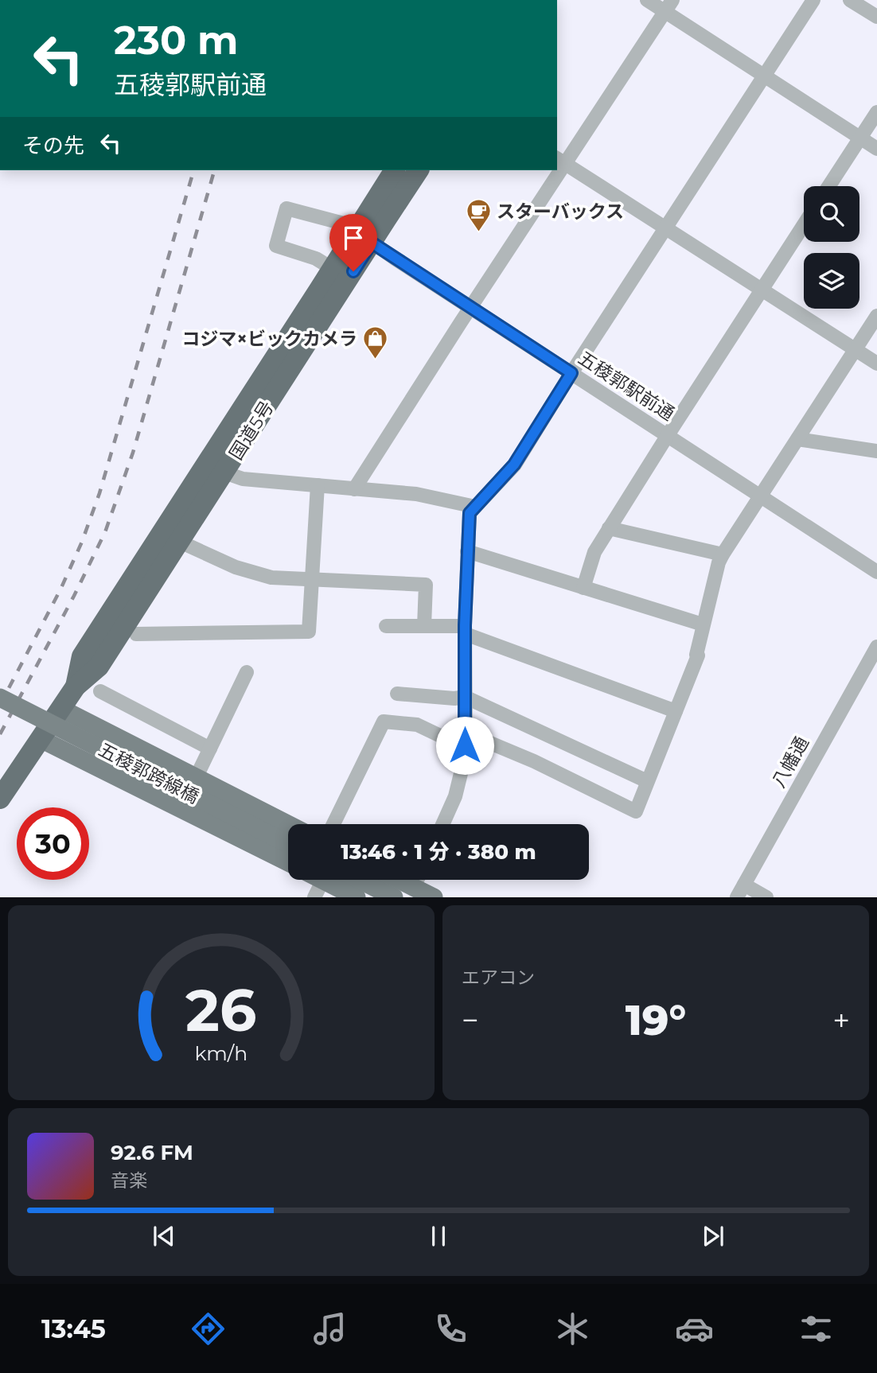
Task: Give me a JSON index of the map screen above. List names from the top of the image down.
{
  "streets": {
    "highway": ["国道5号"],
    "main road": ["五稜郭跨線橋"],
    "street": ["五稜郭駅前通", "八幡通"]
  },
  "crossings": [
    ["五稜郭駅前通", "国道5号"]
  ],
  "places": {
    "cafe": ["スターバックス"],
    "shop": ["コジマ×ビックカメラ"]
  },
  "page": {
    "turn": ["230 m", "五稜郭駅前通"],
    "then": "その先",
    "limit": "30",
    "trip": "13:46 · 1 分 · 380 m",
    "tile": "エアコン",
    "heat": ["−", "19°", "+"],
    "song": ["92.6 FM", "音楽"],
    "tabs": "13:45",
    "gauge": ["26", "km/h"]
  }
}
